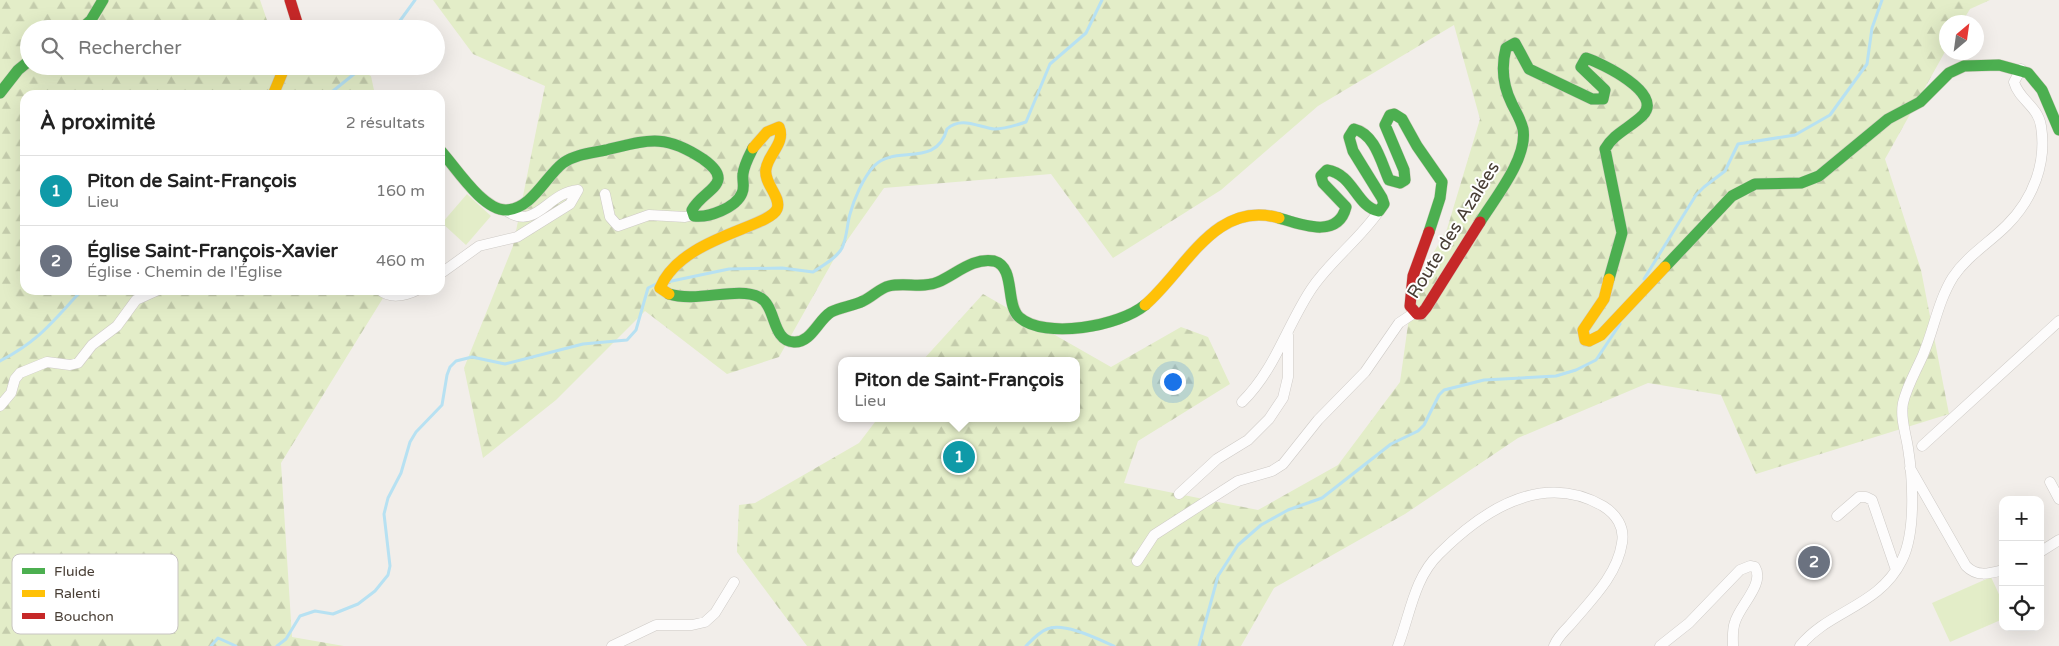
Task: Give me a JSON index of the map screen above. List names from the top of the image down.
{
  "streets": {
    "main road": ["Route des Azalées"]
  },
  "legend": ["Fluide", "Ralenti", "Bouchon"],
  "north": "top right",
  "page": {
    "search": "Rechercher",
    "heading": ["À proximité", "2 résultats"],
    "list": [
      {
        "mark": "1",
        "name": "Piton de Saint-François",
        "note": "Lieu",
        "value": "160 m"
      },
      {
        "mark": "2",
        "name": "Église Saint-François-Xavier",
        "note": "Église · Chemin de l'Église",
        "value": "460 m"
      }
    ],
    "popup": ["Piton de Saint-François", "Lieu"],
    "pins": ["1", "2"],
    "map_buttons": ["+", "−"]
  }
}
